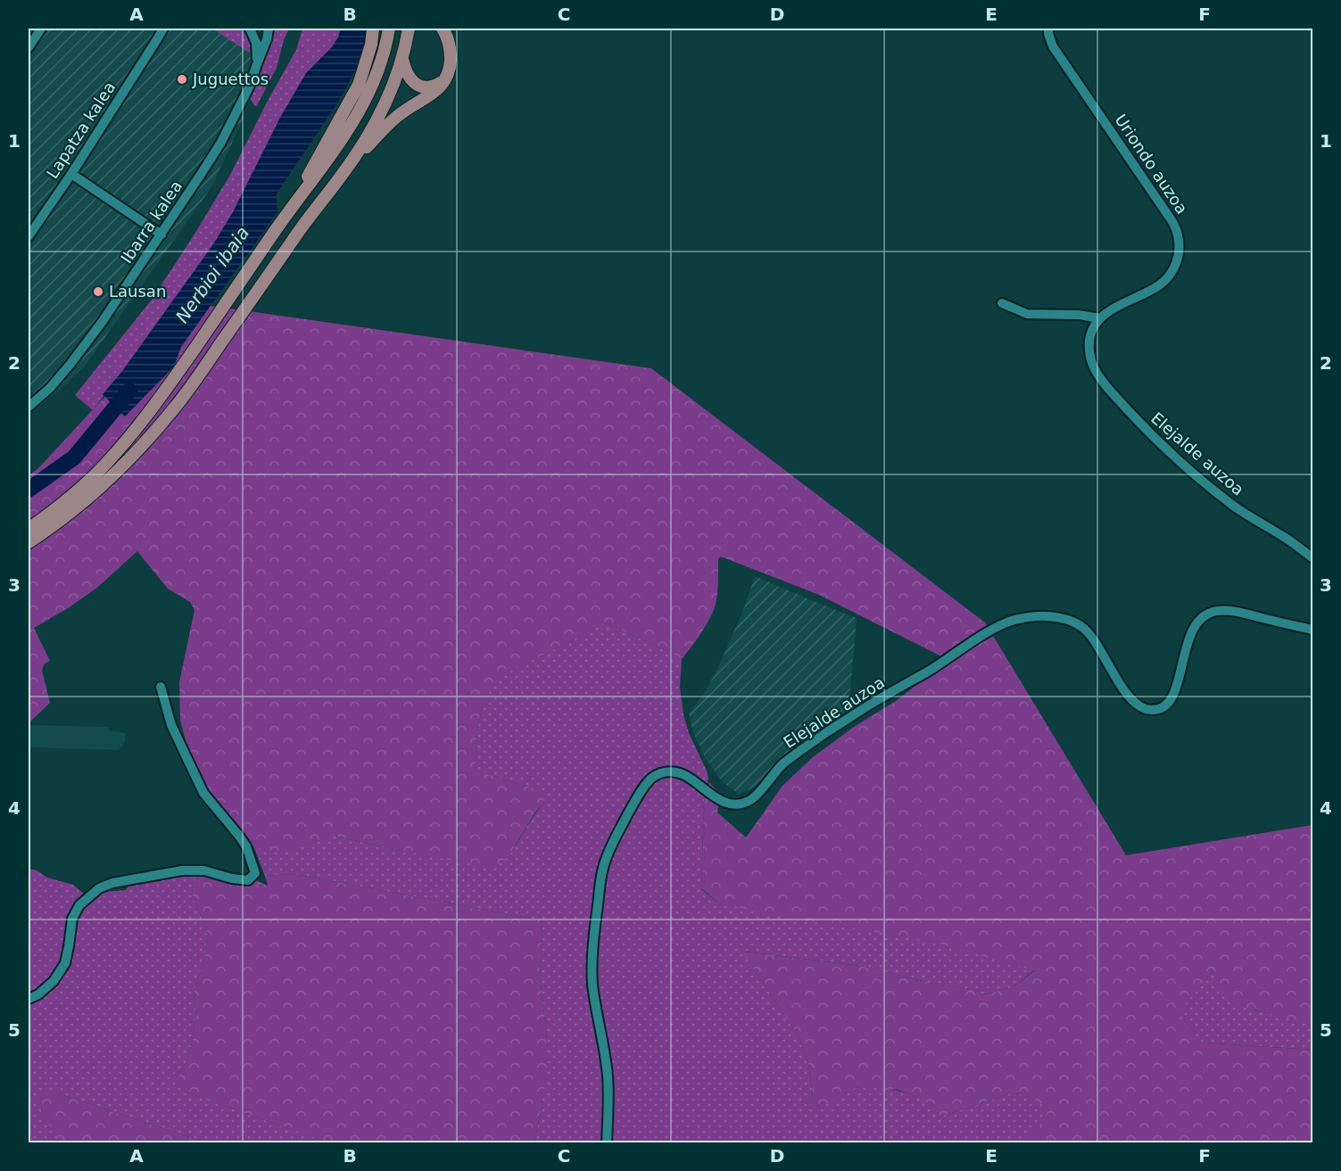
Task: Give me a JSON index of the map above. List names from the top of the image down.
{
  "streets": {
    "street": [
      "Lapatza kalea",
      "Uriondo auzoa",
      "Ibarra kalea",
      "Elejalde auzoa"
    ]
  },
  "crossings": [
    ["Uriondo auzoa", "Elejalde auzoa"]
  ],
  "water": ["Nerbioi ibaia"],
  "places": ["Juguettos", "Lausan"],
  "grid": {
    "columns": [
      "A",
      "B",
      "C",
      "D",
      "E",
      "F"
    ],
    "rows": [
      "1",
      "2",
      "3",
      "4",
      "5"
    ]
  }
}
